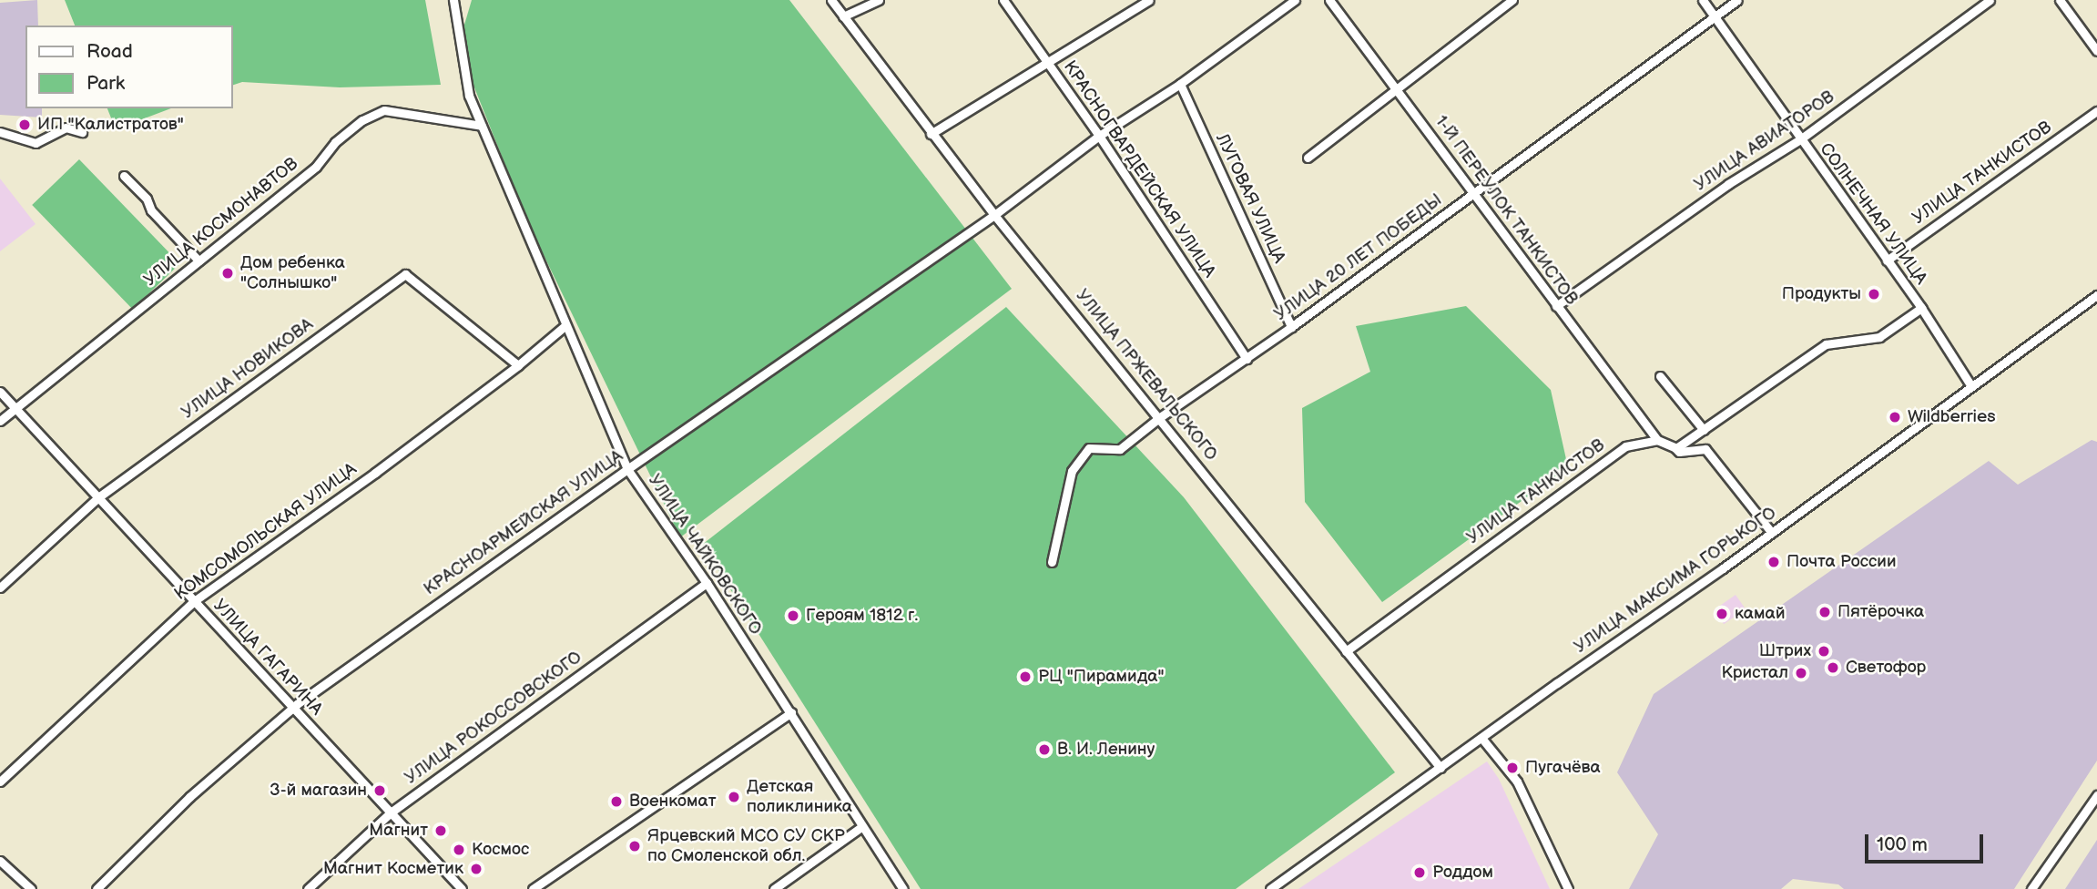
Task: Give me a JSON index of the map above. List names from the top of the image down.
{
  "streets": {
    "street": [
      "УЛИЦА АВИАТОРОВ",
      "КРАСНОГВАРДЕЙСКАЯ УЛИЦА",
      "УЛИЦА ТАНКИСТОВ",
      "ЛУГОВАЯ УЛИЦА",
      "1-Й ПЕРЕУЛОК ТАНКИСТОВ",
      "СОЛНЕЧНАЯ УЛИЦА",
      "УЛИЦА КОСМОНАВТОВ",
      "УЛИЦА 20 ЛЕТ ПОБЕДЫ",
      "УЛИЦА НОВИКОВА",
      "УЛИЦА ПРЖЕВАЛЬСКОГО",
      "КРАСНОАРМЕЙСКАЯ УЛИЦА",
      "КОМСОМОЛЬСКАЯ УЛИЦА",
      "УЛИЦА ЧАЙКОВСКОГО",
      "УЛИЦА МАКСИМА ГОРЬКОГО",
      "УЛИЦА ГАГАРИНА",
      "УЛИЦА РОКОССОВСКОГО"
    ]
  },
  "crossings": [
    ["УЛИЦА АВИАТОРОВ", "1-Й ПЕРЕУЛОК ТАНКИСТОВ"],
    ["УЛИЦА АВИАТОРОВ", "СОЛНЕЧНАЯ УЛИЦА"],
    ["КРАСНОГВАРДЕЙСКАЯ УЛИЦА", "УЛИЦА 20 ЛЕТ ПОБЕДЫ"],
    ["КРАСНОГВАРДЕЙСКАЯ УЛИЦА", "КРАСНОАРМЕЙСКАЯ УЛИЦА"],
    ["УЛИЦА ТАНКИСТОВ", "1-Й ПЕРЕУЛОК ТАНКИСТОВ"],
    ["УЛИЦА ТАНКИСТОВ", "СОЛНЕЧНАЯ УЛИЦА"],
    ["УЛИЦА ТАНКИСТОВ", "УЛИЦА ПРЖЕВАЛЬСКОГО"],
    ["ЛУГОВАЯ УЛИЦА", "УЛИЦА 20 ЛЕТ ПОБЕДЫ"],
    ["ЛУГОВАЯ УЛИЦА", "КРАСНОАРМЕЙСКАЯ УЛИЦА"],
    ["1-Й ПЕРЕУЛОК ТАНКИСТОВ", "УЛИЦА 20 ЛЕТ ПОБЕДЫ"],
    ["СОЛНЕЧНАЯ УЛИЦА", "УЛИЦА 20 ЛЕТ ПОБЕДЫ"],
    ["СОЛНЕЧНАЯ УЛИЦА", "УЛИЦА МАКСИМА ГОРЬКОГО"],
    ["УЛИЦА КОСМОНАВТОВ", "УЛИЦА ЧАЙКОВСКОГО"],
    ["УЛИЦА КОСМОНАВТОВ", "УЛИЦА ГАГАРИНА"],
    ["УЛИЦА 20 ЛЕТ ПОБЕДЫ", "УЛИЦА ПРЖЕВАЛЬСКОГО"],
    ["УЛИЦА НОВИКОВА", "КОМСОМОЛЬСКАЯ УЛИЦА"],
    ["УЛИЦА НОВИКОВА", "УЛИЦА ГАГАРИНА"],
    ["УЛИЦА ПРЖЕВАЛЬСКОГО", "КРАСНОАРМЕЙСКАЯ УЛИЦА"],
    ["УЛИЦА ПРЖЕВАЛЬСКОГО", "УЛИЦА МАКСИМА ГОРЬКОГО"],
    ["КРАСНОАРМЕЙСКАЯ УЛИЦА", "УЛИЦА ЧАЙКОВСКОГО"],
    ["КРАСНОАРМЕЙСКАЯ УЛИЦА", "УЛИЦА ГАГАРИНА"],
    ["КОМСОМОЛЬСКАЯ УЛИЦА", "УЛИЦА ЧАЙКОВСКОГО"],
    ["КОМСОМОЛЬСКАЯ УЛИЦА", "УЛИЦА ГАГАРИНА"],
    ["УЛИЦА ЧАЙКОВСКОГО", "УЛИЦА РОКОССОВСКОГО"],
    ["УЛИЦА ГАГАРИНА", "УЛИЦА РОКОССОВСКОГО"]
  ],
  "places": [
    "ИП \"Калистратов\"",
    "Дом ребенка \"Солнышко\"",
    "Продукты",
    "Wildberries",
    "Почта России",
    "Пятёрочка",
    "камай",
    "Героям 1812 г.",
    "Штрих",
    "Светофор",
    "Кристал",
    "РЦ \"Пирамида\"",
    "В. И. Ленину",
    "Пугачёва",
    "3-й магазин",
    "Детская поликлиника",
    "Военкомат",
    "Магнит",
    "Ярцевский МСО СУ СКР по Смоленской обл.",
    "Космос",
    "Магнит Косметик",
    "Роддом"
  ],
  "legend": ["Road", "Park"],
  "scale_bar": "100 m"
}
